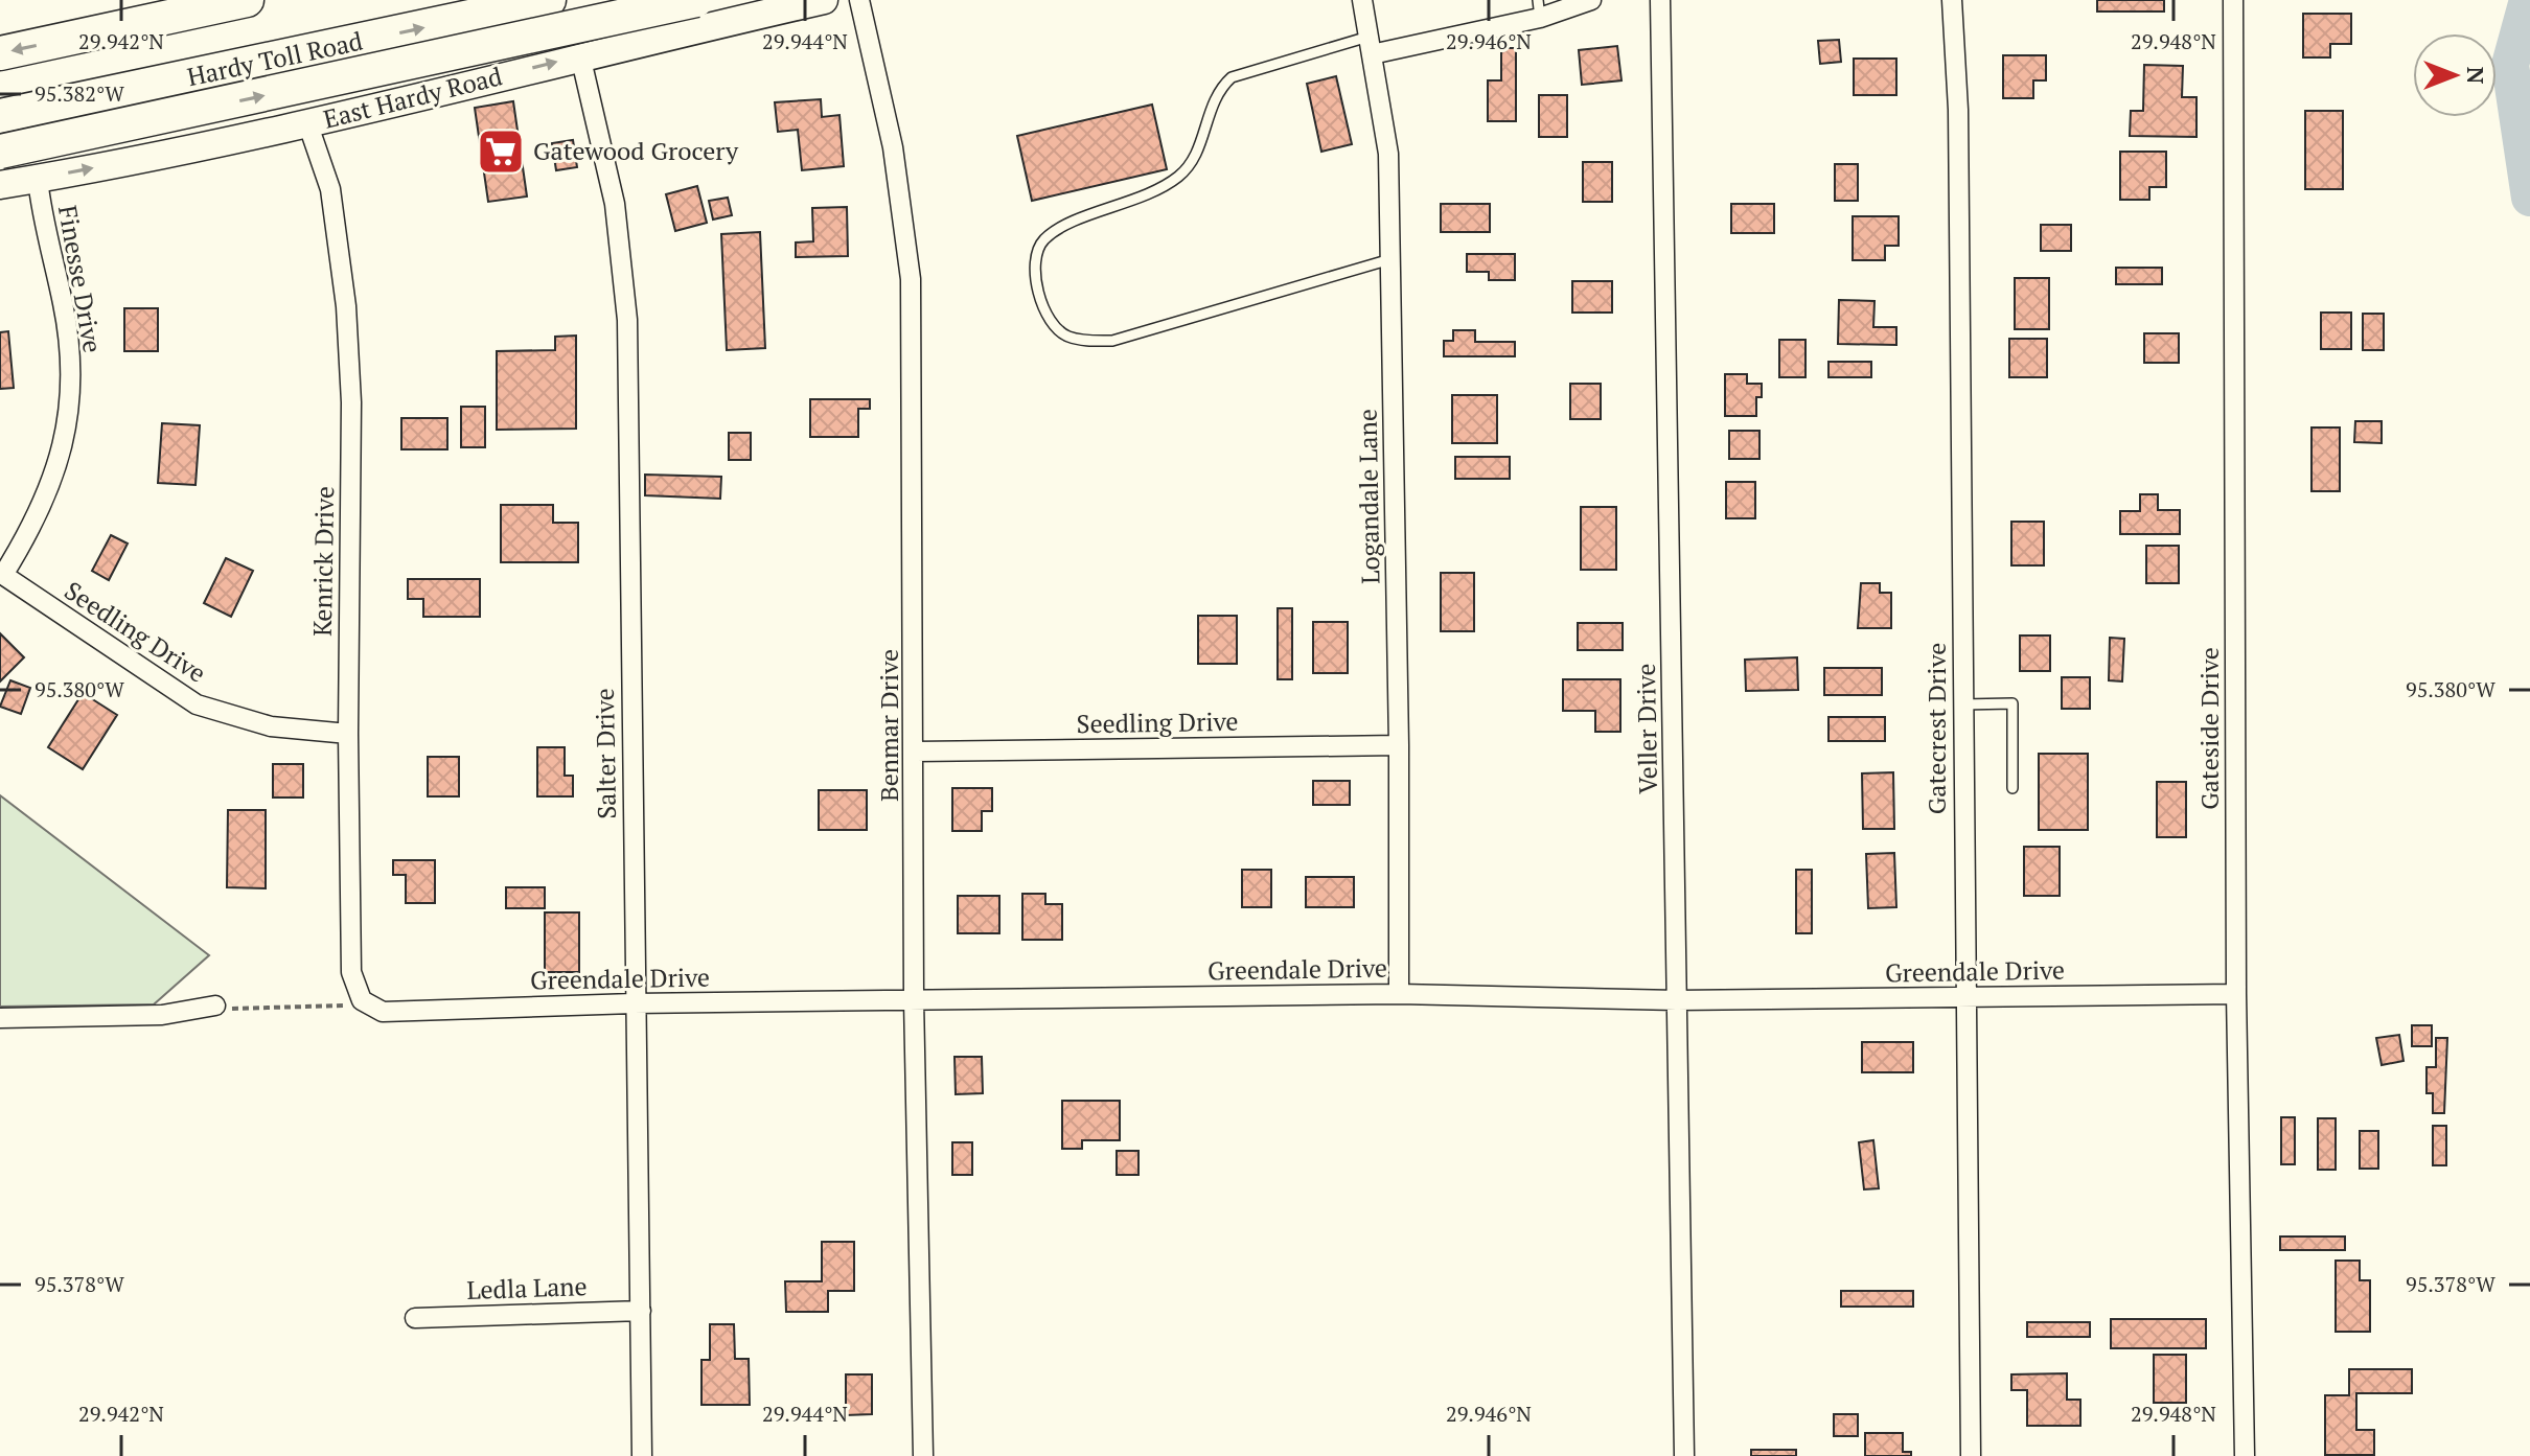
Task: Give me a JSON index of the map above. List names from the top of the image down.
{
  "streets": {
    "highway": ["Hardy Toll Road"],
    "main road": ["East Hardy Road"],
    "street": [
      "Finesse Drive",
      "Logandale Lane",
      "Kenrick Drive",
      "Seedling Drive",
      "Benmar Drive",
      "Veller Drive",
      "Gatecrest Drive",
      "Gateside Drive",
      "Salter Drive",
      "Greendale Drive",
      "Ledla Lane"
    ]
  },
  "crossings": [
    ["East Hardy Road", "Finesse Drive"],
    ["East Hardy Road", "Kenrick Drive"],
    ["East Hardy Road", "Salter Drive"],
    ["Finesse Drive", "Seedling Drive"],
    ["Logandale Lane", "Seedling Drive"],
    ["Logandale Lane", "Greendale Drive"],
    ["Kenrick Drive", "Seedling Drive"],
    ["Kenrick Drive", "Greendale Drive"],
    ["Seedling Drive", "Benmar Drive"],
    ["Benmar Drive", "Greendale Drive"],
    ["Veller Drive", "Greendale Drive"],
    ["Gatecrest Drive", "Greendale Drive"],
    ["Gateside Drive", "Greendale Drive"],
    ["Salter Drive", "Greendale Drive"],
    ["Salter Drive", "Ledla Lane"]
  ],
  "one_way": ["East Hardy Road"],
  "places": {
    "supermarket": ["Gatewood Grocery"]
  },
  "north": "right",
  "coordinates": [
    "29.942°N",
    "29.944°N",
    "29.946°N",
    "29.948°N",
    "95.382°W",
    "95.380°W",
    "95.378°W"
  ]
}
